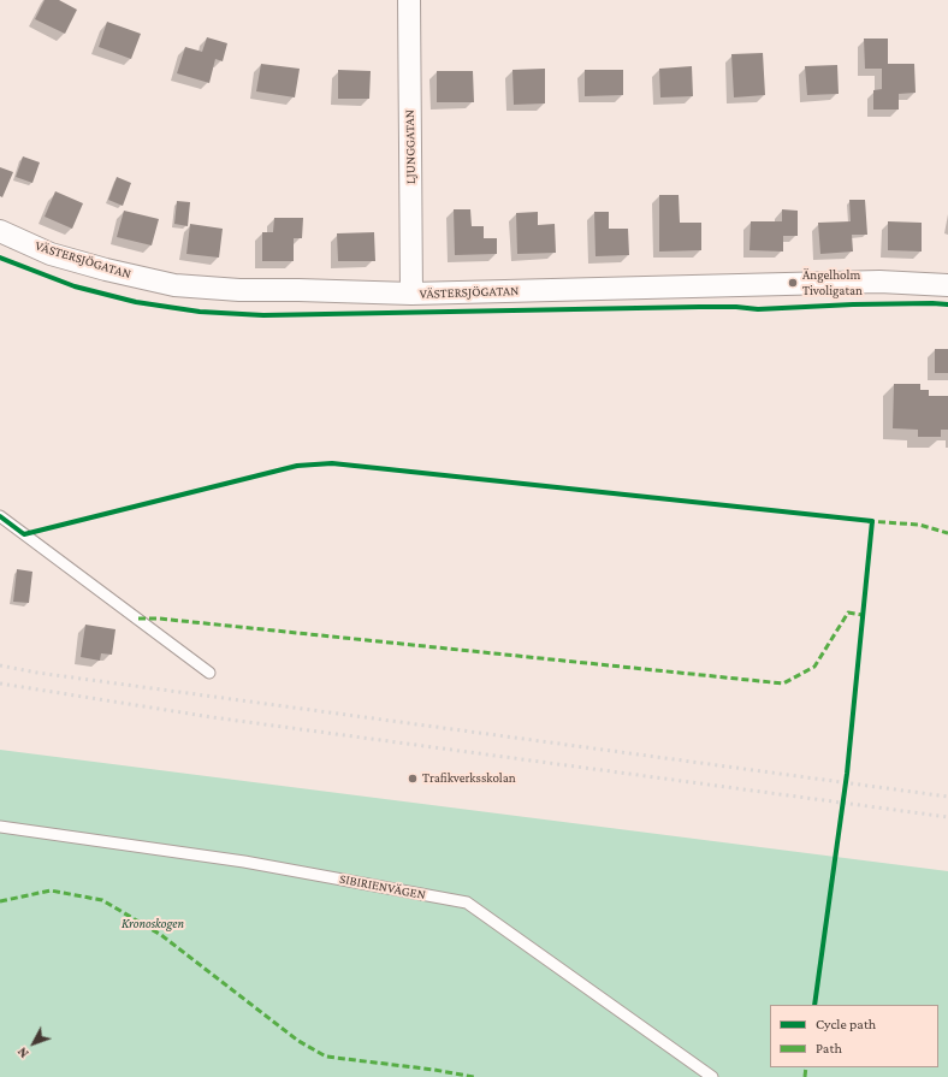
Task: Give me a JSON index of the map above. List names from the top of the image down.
{
  "streets": {
    "street": ["LJUNGGATAN", "VÄSTERSJÖGATAN"],
    "lane": ["SIBIRIENVÄGEN"]
  },
  "crossings": [
    ["LJUNGGATAN", "VÄSTERSJÖGATAN"]
  ],
  "parks": ["Kronoskogen"],
  "places": ["Ängelholm Tivoligatan", "Trafikverksskolan"],
  "legend": ["Cycle path", "Path"],
  "north": "bottom left"
}
